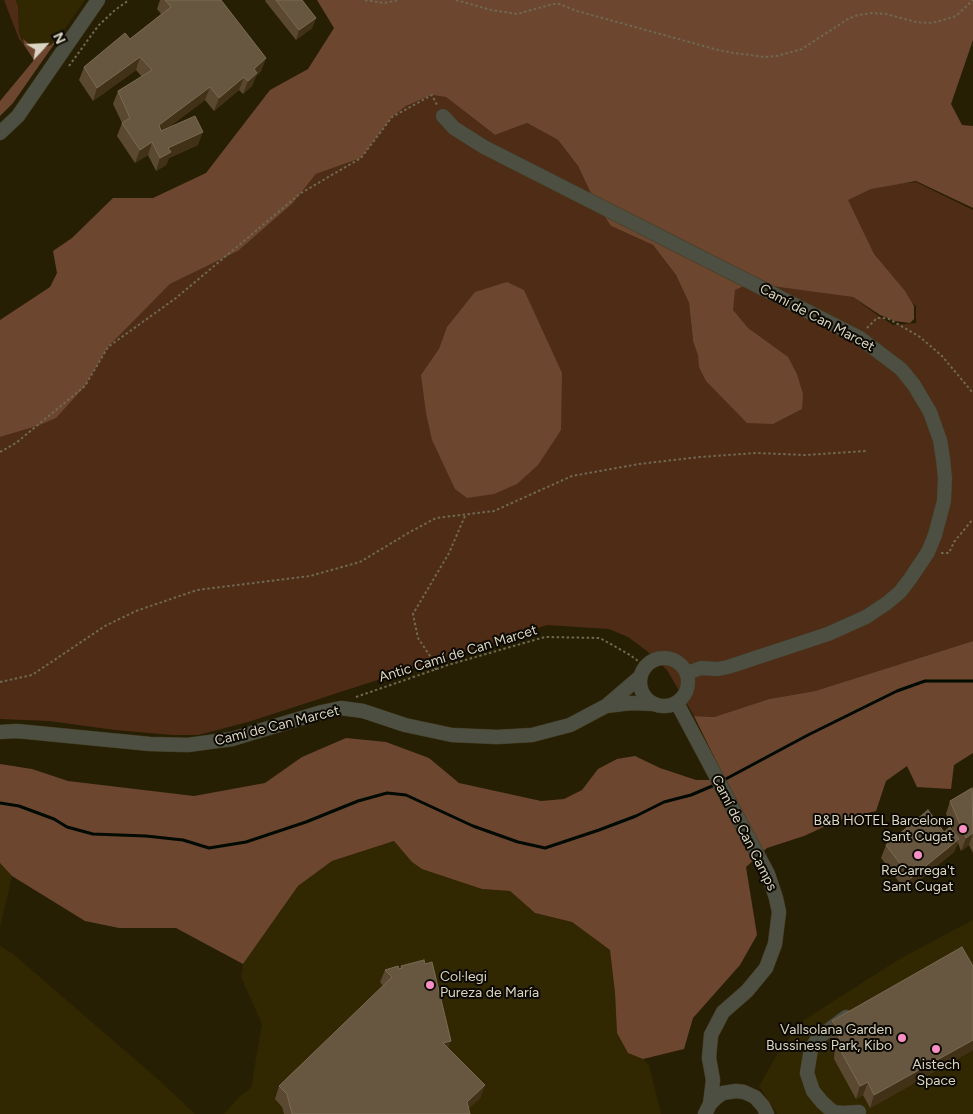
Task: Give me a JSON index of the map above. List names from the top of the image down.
{
  "streets": {
    "street": ["Camí de Can Marcet", "Camí de Can Camps"],
    "path": ["Antic Camí de Can Marcet"]
  },
  "crossings": [
    ["Camí de Can Marcet", "Antic Camí de Can Marcet"],
    ["Camí de Can Marcet", "Camí de Can Camps"],
    ["Antic Camí de Can Marcet", "Camí de Can Camps"]
  ],
  "places": [
    "B&B HOTEL Barcelona Sant Cugat",
    "ReCarrega't Sant Cugat",
    "Col·legi Pureza de María",
    "Vallsolana Garden Bussiness Park, Kibo",
    "Aistech Space"
  ],
  "north": "top right"
}
